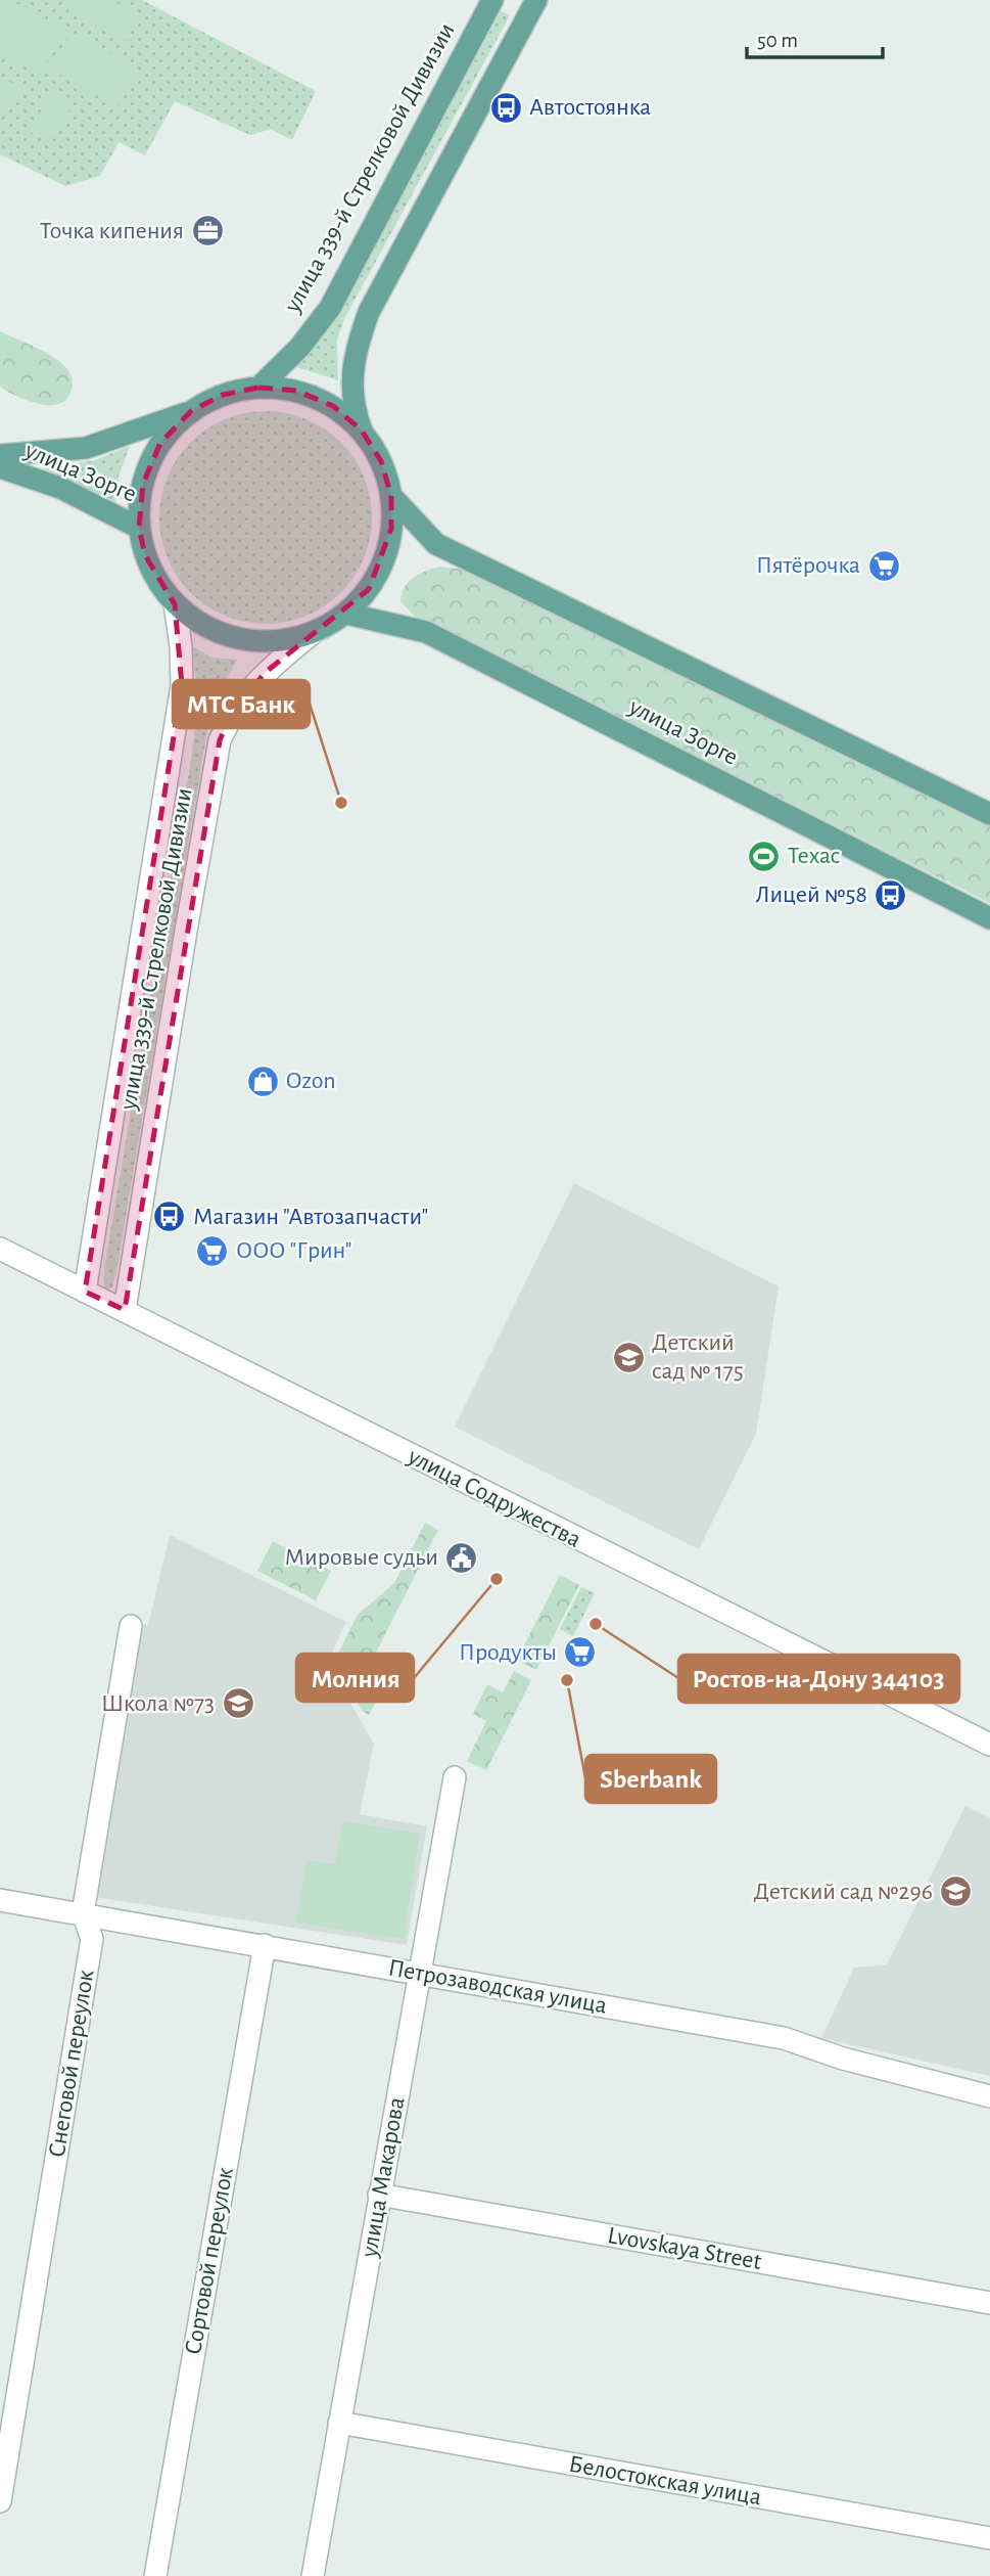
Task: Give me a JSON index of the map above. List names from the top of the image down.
{
  "streets": {
    "main road": ["улица 339-й Стрелковой Дивизии", "улица Зорге"],
    "street": [
      "улица Содружества",
      "Петрозаводская улица",
      "Снеговой переулок",
      "улица Макарова",
      "Lvovskaya Street",
      "Сортовой переулок",
      "Белостокская улица"
    ]
  },
  "crossings": [
    ["улица 339-й Стрелковой Дивизии", "улица Зорге"],
    ["улица 339-й Стрелковой Дивизии", "улица Содружества"],
    ["Петрозаводская улица", "Снеговой переулок"],
    ["Петрозаводская улица", "улица Макарова"],
    ["Петрозаводская улица", "Сортовой переулок"],
    ["улица Макарова", "Lvovskaya Street"],
    ["улица Макарова", "Белостокская улица"]
  ],
  "places": {
    "bus stop": ["Автостоянка", "Лицей №58", "Магазин \"Автозапчасти\""],
    "office": ["Точка кипения"],
    "supermarket": ["Пятёрочка", "ООО \"Грин\"", "Продукты"],
    "other": [
      "МТС Банк",
      "Молния",
      "Ростов-на-Дону 344103",
      "Sberbank"
    ],
    "sports": ["Техас"],
    "shop": ["Ozon"],
    "school or university": ["Детский сад № 175", "Школа №73", "Детский сад №296"],
    "public building": ["Мировые судьи"]
  },
  "scale_bar": "50 m"
}
